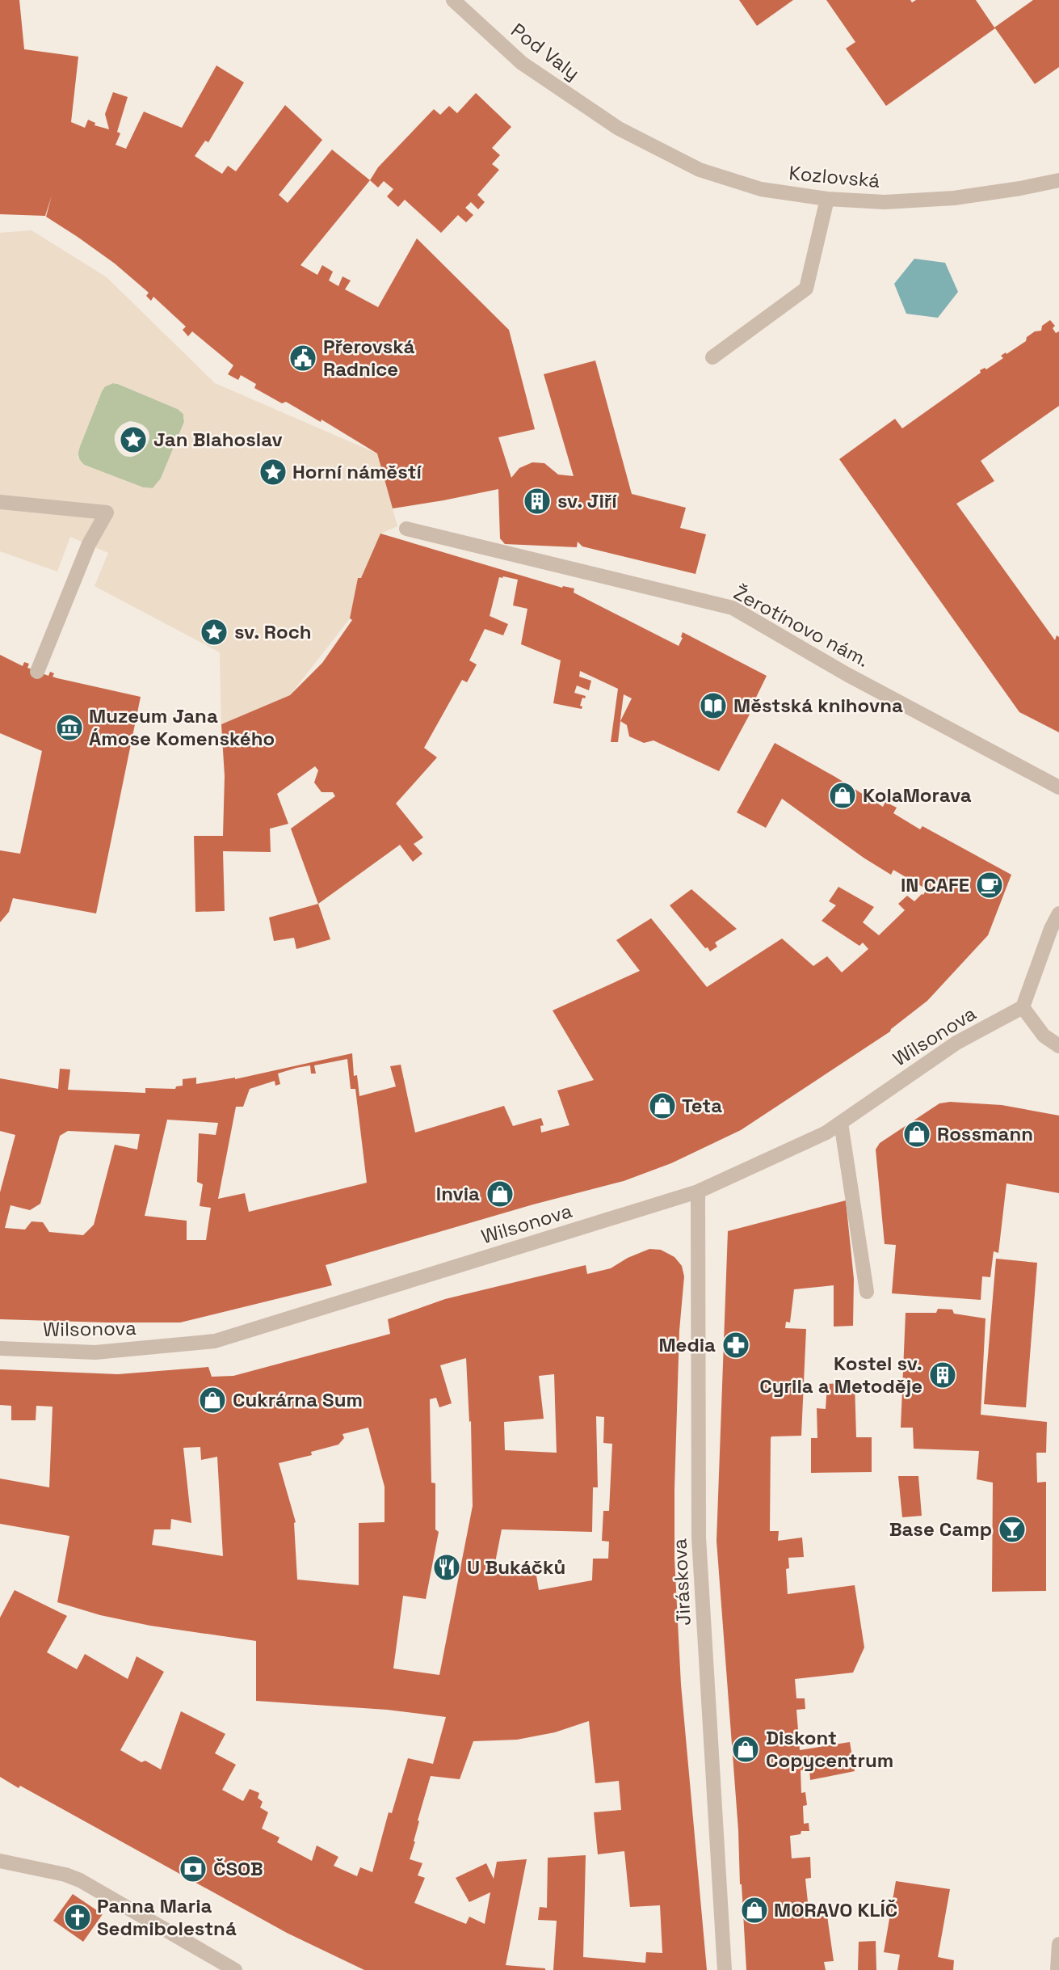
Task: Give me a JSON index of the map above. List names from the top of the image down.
{
  "streets": {
    "street": [
      "Pod Valy",
      "Kozlovská",
      "Žerotínovo nám.",
      "Wilsonova",
      "Jiráskova"
    ]
  },
  "crossings": [
    ["Pod Valy", "Kozlovská"],
    ["Wilsonova", "Jiráskova"]
  ],
  "places": {
    "public building": ["Přerovská Radnice"],
    "place": ["Jan Blahoslav", "Horní náměstí", "sv. Roch"],
    "building": ["sv. Jiří", "Kostel sv. Cyrila a Metoděje"],
    "library": ["Městská knihovna"],
    "museum": ["Muzeum Jana Ámose Komenského"],
    "shop": [
      "KolaMorava",
      "Teta",
      "Rossmann",
      "Invia",
      "Cukrárna Sum",
      "Diskont Copycentrum",
      "MORAVO KLÍČ"
    ],
    "cafe": ["IN CAFE"],
    "pharmacy": ["Media"],
    "bar": ["Base Camp"],
    "restaurant": ["U Bukáčků"],
    "bank": ["ČSOB"],
    "church": ["Panna Maria Sedmibolestná"]
  }
}
